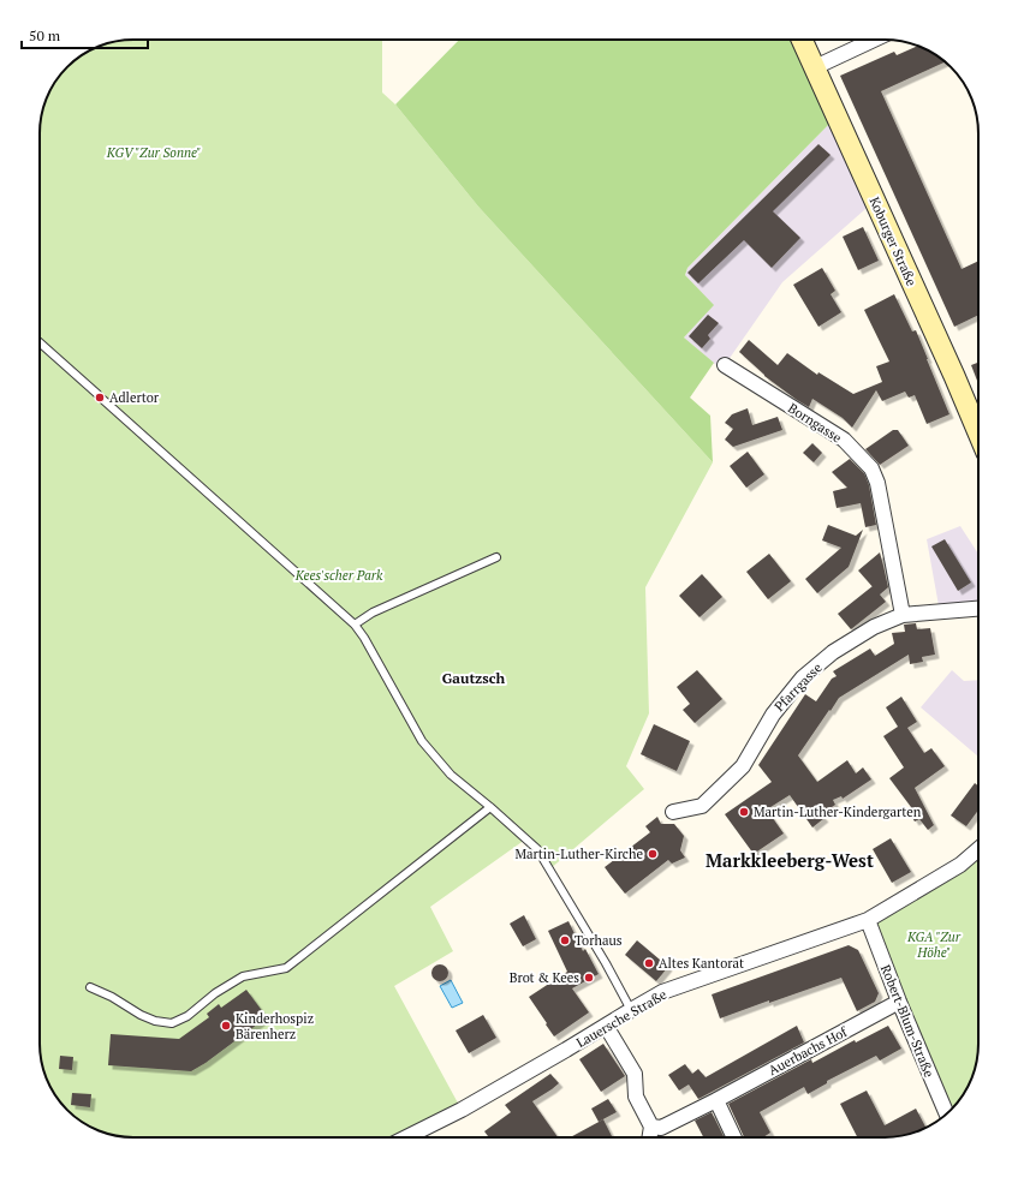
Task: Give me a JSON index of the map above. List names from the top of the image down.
{
  "streets": {
    "main road": ["Koburger Straße"],
    "street": [
      "Borngasse",
      "Pfarrgasse",
      "Lauersche Straße",
      "Robert-Blum-Straße",
      "Auerbachs Hof"
    ]
  },
  "crossings": [
    ["Borngasse", "Pfarrgasse"],
    ["Lauersche Straße", "Robert-Blum-Straße"],
    ["Robert-Blum-Straße", "Auerbachs Hof"]
  ],
  "districts": ["Gautzsch", "Markkleeberg-West"],
  "parks": ["KGV \"Zur Sonne\"", "Kees'scher Park", "KGA \"Zur Höhe\""],
  "places": [
    "Adlertor",
    "Martin-Luther-Kindergarten",
    "Martin-Luther-Kirche",
    "Torhaus",
    "Altes Kantorat",
    "Brot & Kees",
    "Kinderhospiz Bärenherz"
  ],
  "scale_bar": "50 m"
}
